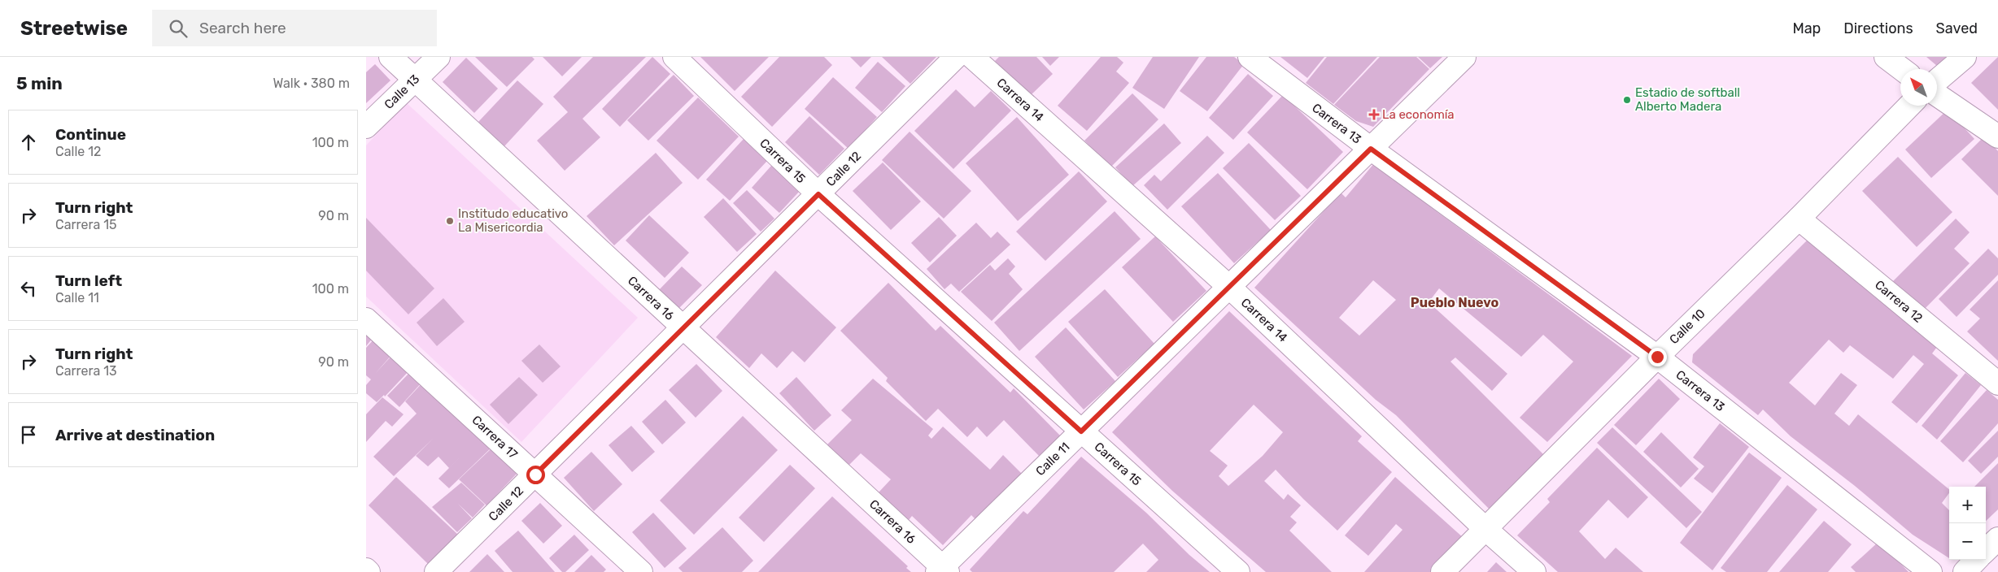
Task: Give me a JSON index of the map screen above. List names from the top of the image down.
{
  "streets": {
    "street": [
      "Calle 13",
      "Carrera 14",
      "Carrera 13",
      "Carrera 15",
      "Calle 12",
      "Carrera 16",
      "Carrera 12",
      "Calle 10",
      "Carrera 17",
      "Calle 11"
    ]
  },
  "crossings": [
    ["Calle 13", "Carrera 16"],
    ["Carrera 14", "Calle 10"],
    ["Carrera 14", "Calle 11"],
    ["Carrera 13", "Calle 10"],
    ["Carrera 13", "Calle 11"],
    ["Carrera 15", "Calle 12"],
    ["Carrera 15", "Calle 11"],
    ["Calle 12", "Carrera 16"],
    ["Calle 12", "Carrera 17"],
    ["Carrera 16", "Calle 11"],
    ["Carrera 12", "Calle 10"]
  ],
  "districts": ["Pueblo Nuevo"],
  "places": {
    "other": ["Estadio de softball Alberto Madera", "Institudo educativo La Misericordia"],
    "health": ["La economía"]
  },
  "north": "top left",
  "page": {
    "header": "Streetwise",
    "search": "Search here",
    "nav": ["Map", "Directions", "Saved"],
    "heading": ["5 min", "Walk · 380 m"],
    "list": [
      ["Continue", "Calle 12", "100 m"],
      ["Turn right", "Carrera 15", "90 m"],
      ["Turn left", "Calle 11", "100 m"],
      ["Turn right", "Carrera 13", "90 m"],
      "Arrive at destination"
    ],
    "map_buttons": ["+", "−"]
  }
}
